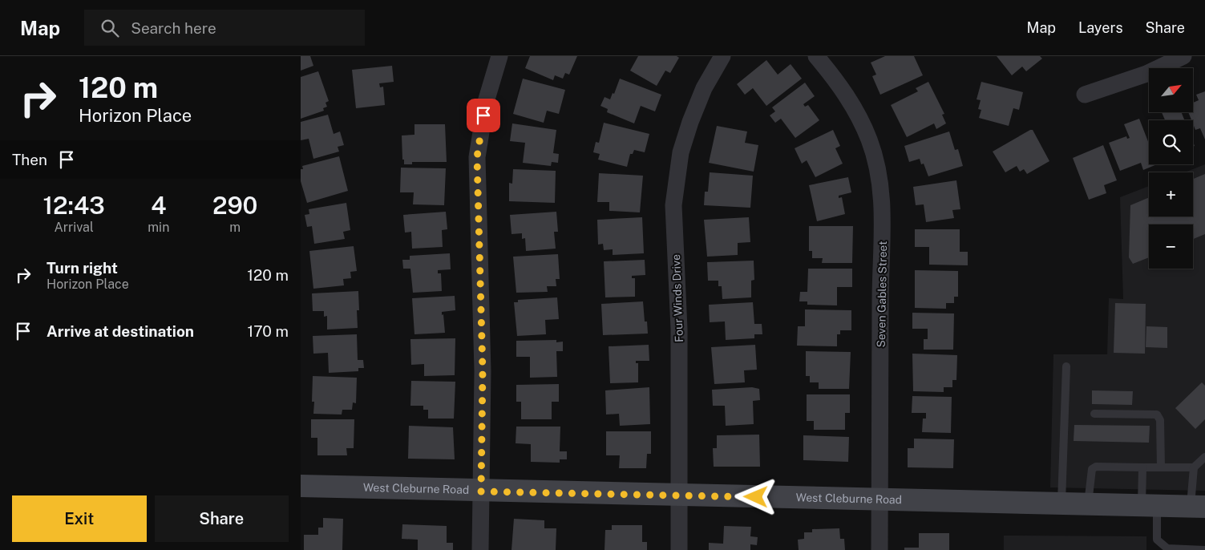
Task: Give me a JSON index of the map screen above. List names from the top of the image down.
{
  "streets": {
    "street": ["Seven Gables Street", "Four Winds Drive", "West Cleburne Road"]
  },
  "crossings": [
    ["Seven Gables Street", "West Cleburne Road"],
    ["Four Winds Drive", "West Cleburne Road"]
  ],
  "north": "top right",
  "page": {
    "header": "Map",
    "search": "Search here",
    "nav": ["Map", "Layers", "Share"],
    "turn": ["120 m", "Horizon Place"],
    "map_buttons": ["+", "−"],
    "then": "Then",
    "eta": [
      "12:43",
      "Arrival",
      "4",
      "min",
      "290",
      "m"
    ],
    "list": [
      {
        "name": "Turn right",
        "note": "Horizon Place",
        "value": "120 m"
      },
      {
        "name": "Arrive at destination",
        "value": "170 m"
      }
    ],
    "buttons": ["Exit", "Share"]
  }
}
